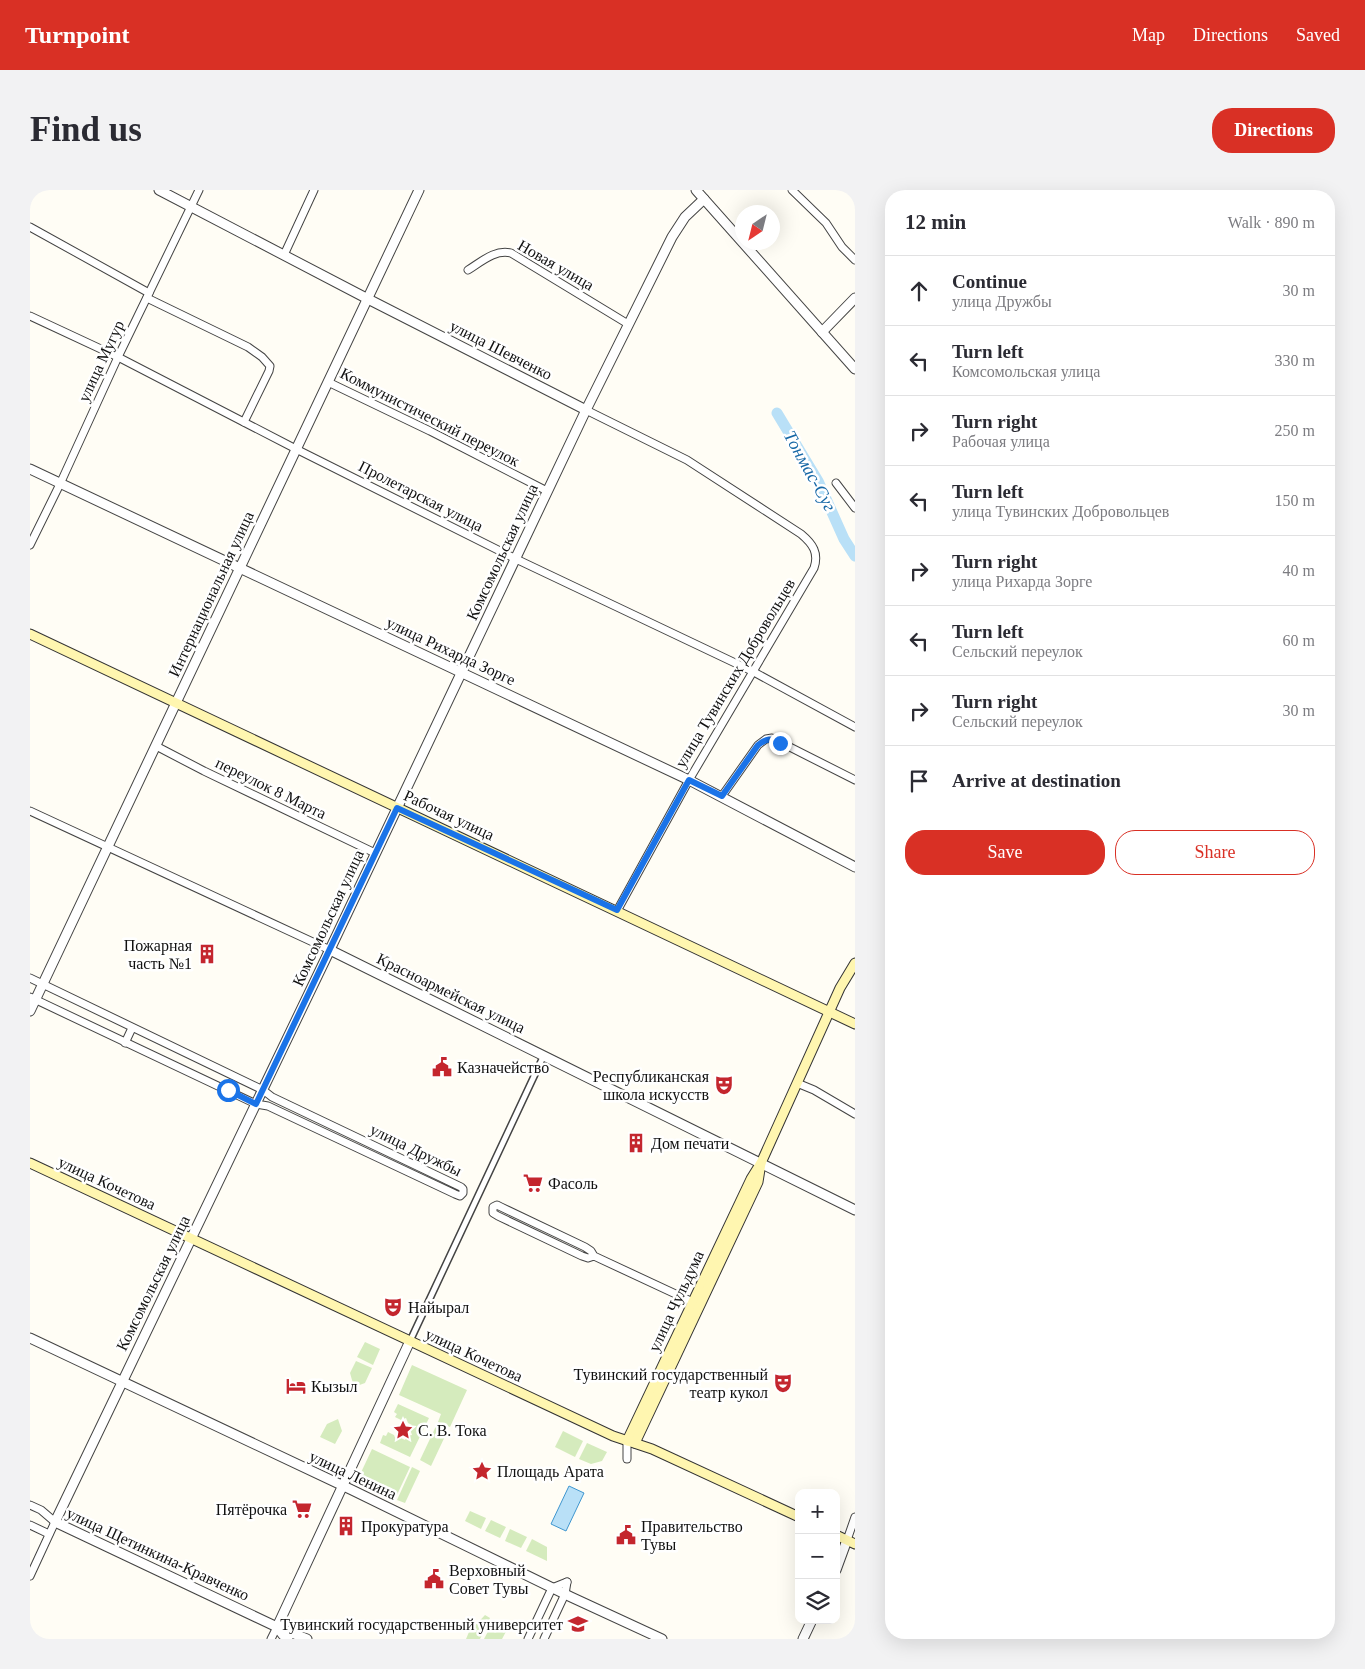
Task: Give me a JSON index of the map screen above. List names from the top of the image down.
{
  "streets": {
    "main road": ["Рабочая улица", "улица Кочетова", "улица Чульдума"],
    "street": [
      "Новая улица",
      "улица Шевченко",
      "улица Мугур",
      "Коммунистический переулок",
      "Пролетарская улица",
      "Комсомольская улица",
      "Интернациональная улица",
      "улица Рихарда Зорге",
      "улица Тувинских Добровольцев",
      "переулок 8 Марта",
      "Красноармейская улица",
      "улица Дружбы",
      "улица Ленина",
      "улица Щетинкина-Кравченко"
    ]
  },
  "crossings": [
    ["Новая улица", "Комсомольская улица"],
    ["улица Шевченко", "улица Мугур"],
    ["улица Шевченко", "Комсомольская улица"],
    ["улица Шевченко", "Интернациональная улица"],
    ["улица Шевченко", "улица Тувинских Добровольцев"],
    ["улица Мугур", "Пролетарская улица"],
    ["улица Мугур", "улица Рихарда Зорге"],
    ["Коммунистический переулок", "Комсомольская улица"],
    ["Коммунистический переулок", "Интернациональная улица"],
    ["Пролетарская улица", "Комсомольская улица"],
    ["Пролетарская улица", "Интернациональная улица"],
    ["Пролетарская улица", "улица Тувинских Добровольцев"],
    ["Комсомольская улица", "улица Рихарда Зорге"],
    ["Комсомольская улица", "переулок 8 Марта"],
    ["Комсомольская улица", "Рабочая улица"],
    ["Комсомольская улица", "Красноармейская улица"],
    ["Комсомольская улица", "улица Дружбы"],
    ["Комсомольская улица", "улица Кочетова"],
    ["Комсомольская улица", "улица Ленина"],
    ["Комсомольская улица", "улица Щетинкина-Кравченко"],
    ["Интернациональная улица", "улица Рихарда Зорге"],
    ["Интернациональная улица", "переулок 8 Марта"],
    ["Интернациональная улица", "Рабочая улица"],
    ["Интернациональная улица", "Красноармейская улица"],
    ["Интернациональная улица", "улица Дружбы"],
    ["улица Рихарда Зорге", "улица Тувинских Добровольцев"],
    ["улица Тувинских Добровольцев", "Рабочая улица"],
    ["Рабочая улица", "улица Чульдума"],
    ["Красноармейская улица", "улица Чульдума"],
    ["улица Кочетова", "улица Чульдума"]
  ],
  "water": ["Тонмас-Суг"],
  "places": {
    "building": ["Пожарная часть №1", "Дом печати", "Прокуратура"],
    "public building": ["Казначейство", "Правительство Тувы", "Верховный Совет Тувы"],
    "theatre": ["Республиканская школа искусств", "Найырал", "Тувинский государственный театр кукол"],
    "supermarket": ["Фасоль", "Пятёрочка"],
    "hotel": ["Кызыл"],
    "place": ["С. В. Тока", "Площадь Арата"],
    "school or university": ["Тувинский государственный университет"]
  },
  "north": "bottom left",
  "page": {
    "header": "Turnpoint",
    "nav": ["Map", "Directions", "Saved"],
    "buttons": [
      "Directions",
      ["Save", "Share"]
    ],
    "title": "Find us",
    "heading": ["12 min", "Walk · 890 m"],
    "list": [
      ["Continue", "улица Дружбы", "30 m"],
      ["Turn left", "Комсомольская улица", "330 m"],
      ["Turn right", "Рабочая улица", "250 m"],
      ["Turn left", "улица Тувинских Добровольцев", "150 m"],
      ["Turn right", "улица Рихарда Зорге", "40 m"],
      ["Turn left", "Сельский переулок", "60 m"],
      ["Turn right", "Сельский переулок", "30 m"],
      "Arrive at destination"
    ],
    "map_buttons": ["+", "−"]
  }
}
